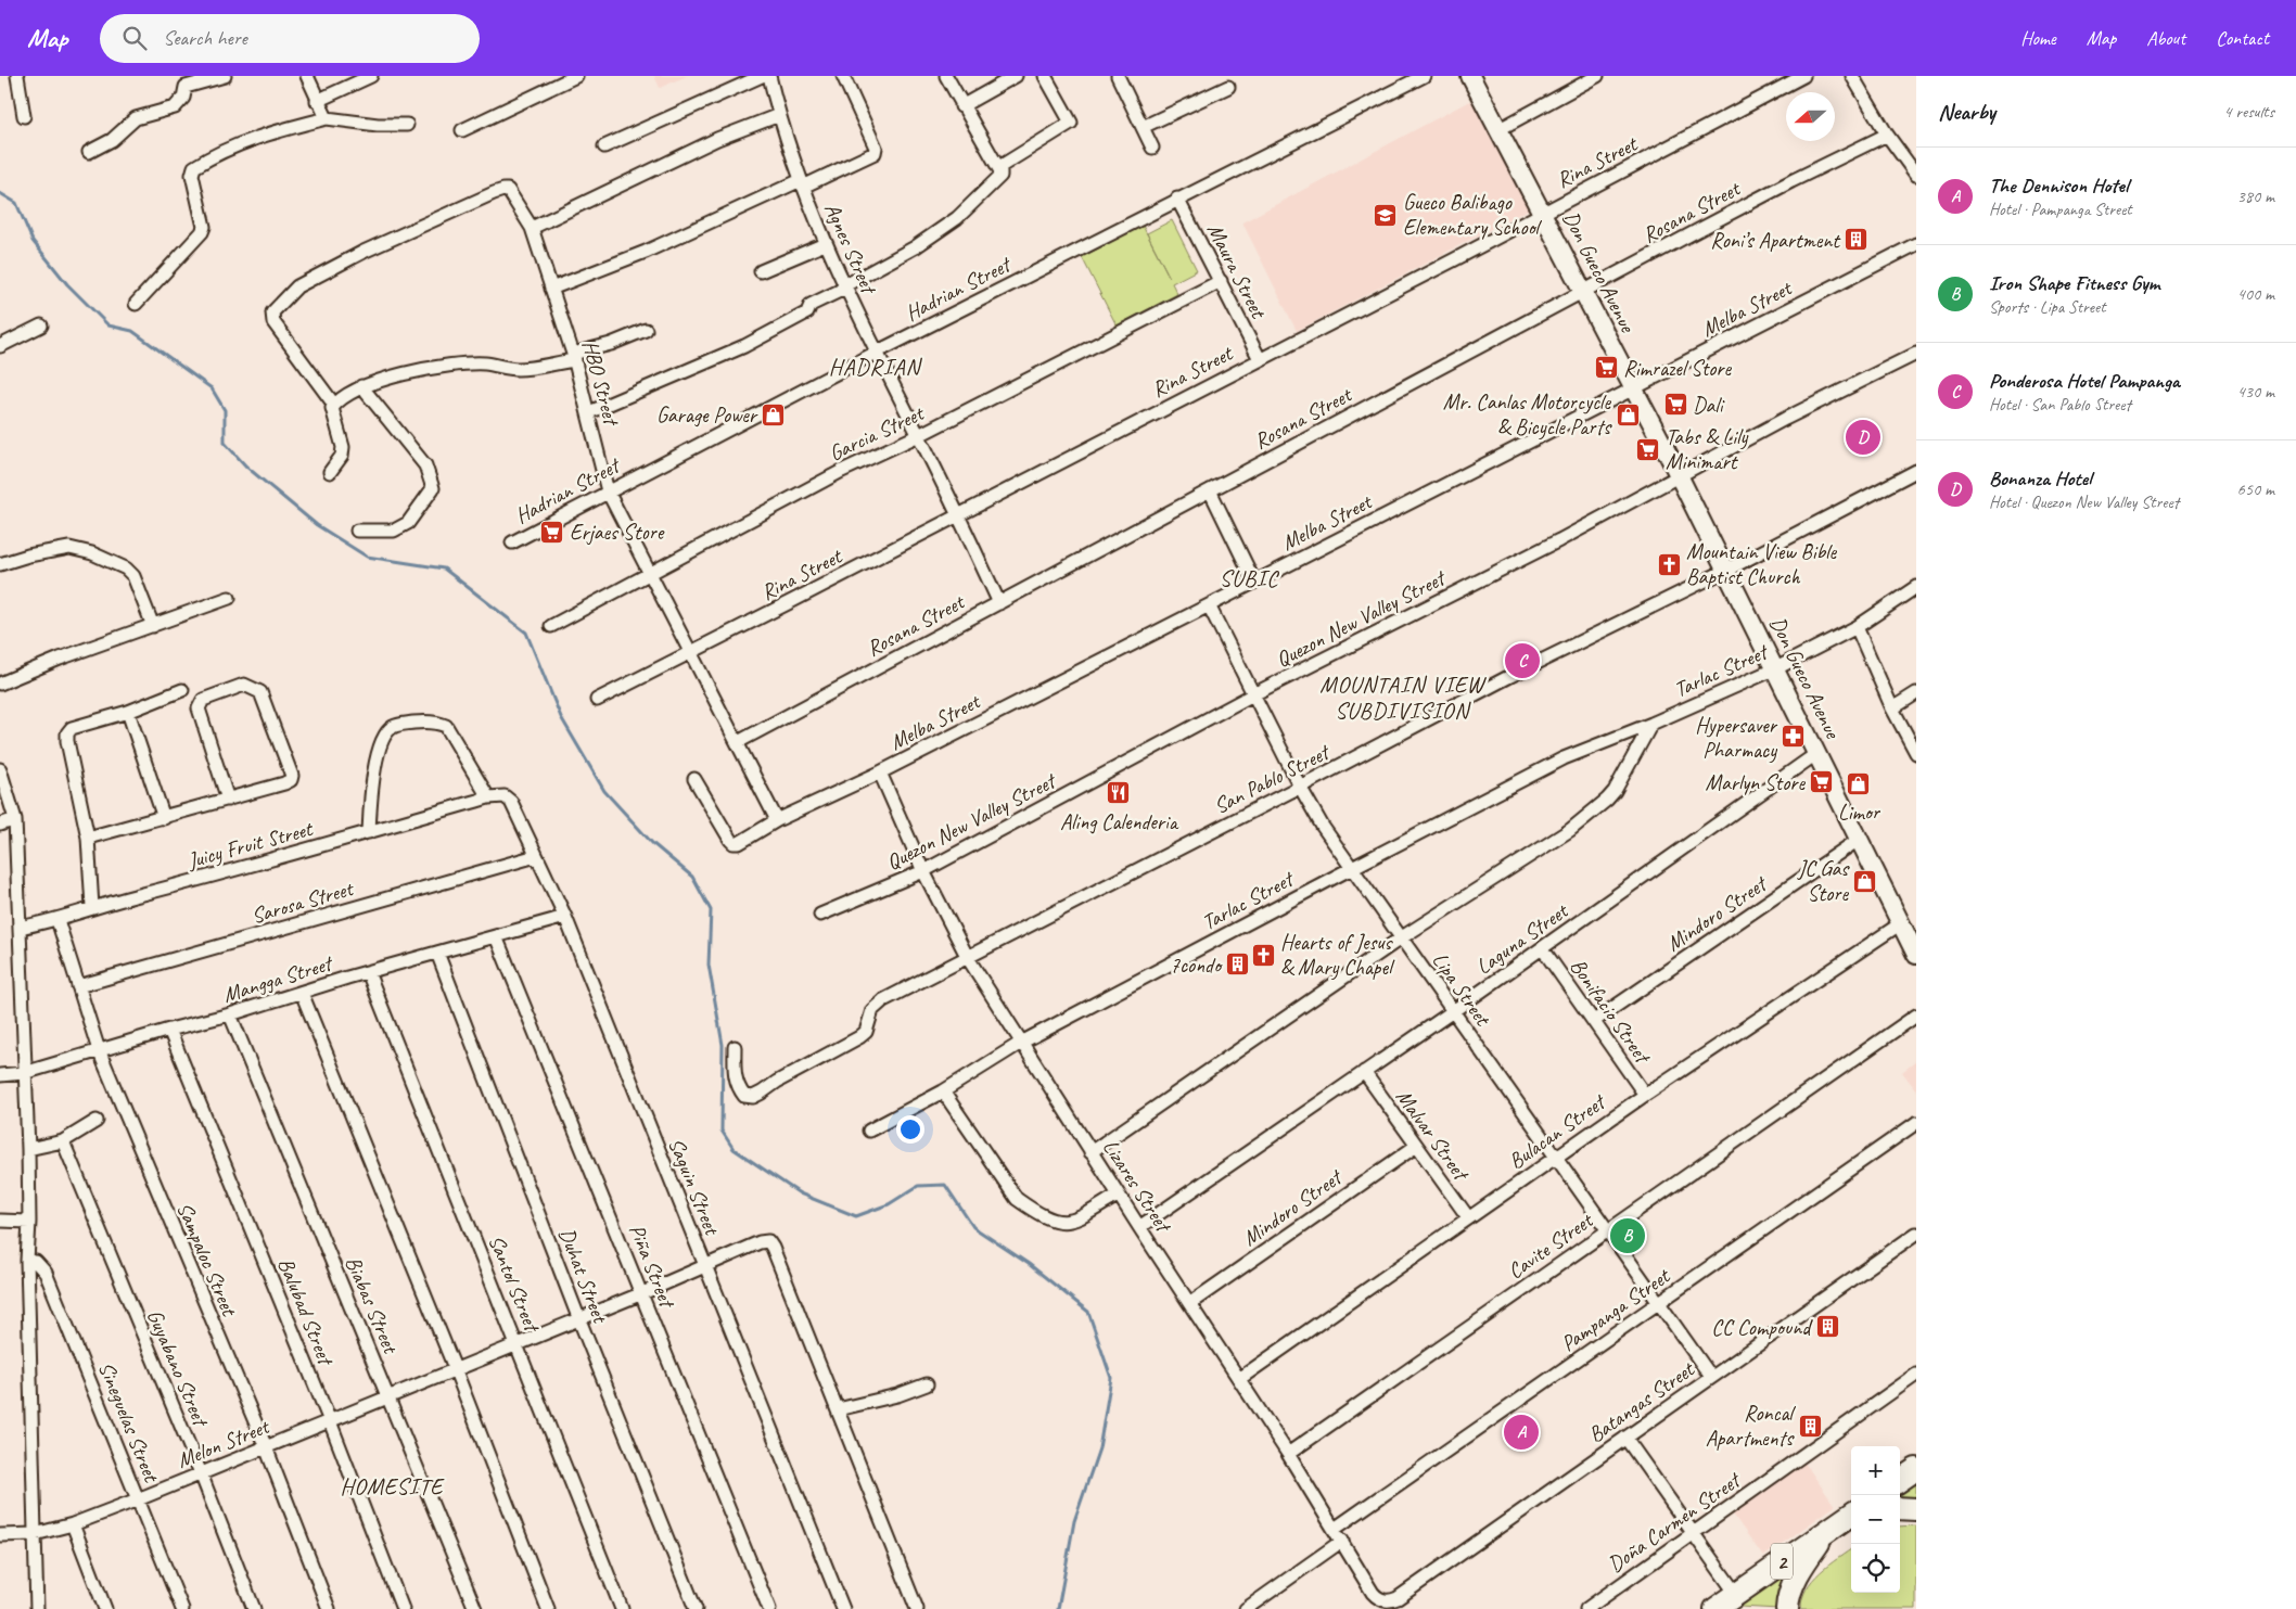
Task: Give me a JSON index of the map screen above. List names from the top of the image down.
{
  "streets": {
    "highway": ["2"],
    "main road": ["Don Gueco Avenue"],
    "street": [
      "Rina Street",
      "Rosana Street",
      "Agnes Street",
      "Maura Street",
      "Hadrian Street",
      "Melba Street",
      "HBO Street",
      "Garcia Street",
      "Quezon New Valley Street",
      "Tarlac Street",
      "San Pablo Street",
      "Juicy Fruit Street",
      "Sarosa Street",
      "Mindoro Street",
      "Laguna Street",
      "Mangga Street",
      "Lipa Street",
      "Bonifacio Street",
      "Bulacan Street",
      "Malvar Street",
      "Lizares Street",
      "Saguin Street",
      "Cavite Street",
      "Sampaloc Street",
      "Piña Street",
      "Duhat Street",
      "Santol Street",
      "Biabas Street",
      "Pampanga Street",
      "Balubad Street",
      "Guyabano Street",
      "Batangas Street",
      "Sineguelas Street",
      "Melon Street",
      "Doña Carmen Street"
    ]
  },
  "crossings": [
    ["Rina Street", "Agnes Street"],
    ["Rina Street", "Maura Street"],
    ["Rina Street", "Don Gueco Avenue"],
    ["Rina Street", "HBO Street"],
    ["Rosana Street", "Agnes Street"],
    ["Rosana Street", "Don Gueco Avenue"],
    ["Rosana Street", "HBO Street"],
    ["Agnes Street", "Hadrian Street"],
    ["Agnes Street", "Garcia Street"],
    ["Maura Street", "Hadrian Street"],
    ["Maura Street", "Garcia Street"],
    ["Don Gueco Avenue", "Melba Street"],
    ["Don Gueco Avenue", "Quezon New Valley Street"],
    ["Don Gueco Avenue", "Tarlac Street"],
    ["Don Gueco Avenue", "San Pablo Street"],
    ["Don Gueco Avenue", "Mindoro Street"],
    ["Don Gueco Avenue", "Laguna Street"],
    ["Don Gueco Avenue", "Bulacan Street"],
    ["Hadrian Street", "HBO Street"],
    ["Melba Street", "HBO Street"],
    ["Melba Street", "Lipa Street"],
    ["Melba Street", "Lizares Street"],
    ["HBO Street", "Garcia Street"],
    ["Quezon New Valley Street", "Lipa Street"],
    ["Quezon New Valley Street", "Lizares Street"],
    ["Tarlac Street", "Lipa Street"],
    ["Tarlac Street", "Lizares Street"],
    ["San Pablo Street", "Lipa Street"],
    ["San Pablo Street", "Lizares Street"],
    ["Juicy Fruit Street", "Saguin Street"],
    ["Juicy Fruit Street", "Sampaloc Street"],
    ["Sarosa Street", "Saguin Street"],
    ["Sarosa Street", "Sampaloc Street"],
    ["Mindoro Street", "Bonifacio Street"],
    ["Mindoro Street", "Malvar Street"],
    ["Mindoro Street", "Lizares Street"],
    ["Laguna Street", "Lipa Street"],
    ["Laguna Street", "Bonifacio Street"],
    ["Laguna Street", "Malvar Street"],
    ["Laguna Street", "Lizares Street"],
    ["Mangga Street", "Saguin Street"],
    ["Mangga Street", "Sampaloc Street"],
    ["Mangga Street", "Piña Street"],
    ["Mangga Street", "Duhat Street"],
    ["Mangga Street", "Santol Street"],
    ["Mangga Street", "Biabas Street"],
    ["Mangga Street", "Balubad Street"],
    ["Lipa Street", "Bulacan Street"],
    ["Lipa Street", "Cavite Street"],
    ["Lipa Street", "Pampanga Street"],
    ["Lipa Street", "Batangas Street"],
    ["Bonifacio Street", "Bulacan Street"],
    ["Bulacan Street", "Malvar Street"],
    ["Bulacan Street", "Lizares Street"],
    ["Lizares Street", "Cavite Street"],
    ["Lizares Street", "Pampanga Street"],
    ["Lizares Street", "Batangas Street"],
    ["Saguin Street", "Melon Street"],
    ["Sampaloc Street", "Melon Street"],
    ["Piña Street", "Melon Street"],
    ["Duhat Street", "Melon Street"],
    ["Santol Street", "Melon Street"],
    ["Biabas Street", "Melon Street"],
    ["Balubad Street", "Melon Street"],
    ["Guyabano Street", "Melon Street"],
    ["Sineguelas Street", "Melon Street"]
  ],
  "districts": [
    "HADRIAN",
    "SUBIC",
    "MOUNTAIN VIEW SUBDIVISION",
    "HOMESITE"
  ],
  "places": {
    "school or university": ["Gueco Balibago Elementary School"],
    "building": [
      "Roni’s Apartment",
      "7condo",
      "CC Compound",
      "Roncal Apartments"
    ],
    "supermarket": [
      "Rimrazel Store",
      "Dali",
      "Tabs & Lily Minimart",
      "Erjaes Store",
      "Marlyn Store"
    ],
    "shop": [
      "Garage Power",
      "Mr. Canlas Motorcycle & Bicycle Parts",
      "Limor",
      "JC Gas Store"
    ],
    "church": ["Mountain View Bible Baptist Church", "Hearts of Jesus & Mary Chapel"],
    "pharmacy": ["Hypersaver Pharmacy"],
    "restaurant": ["Aling Calenderia"]
  },
  "north": "left",
  "page": {
    "header": "Map",
    "search": "Search here",
    "nav": [
      "Home",
      "Map",
      "About",
      "Contact"
    ],
    "heading": ["Nearby", "4 results"],
    "list": [
      {
        "mark": "A",
        "name": "The Dennison Hotel",
        "note": "Hotel · Pampanga Street",
        "value": "380 m"
      },
      {
        "mark": "B",
        "name": "Iron Shape Fitness Gym",
        "note": "Sports · Lipa Street",
        "value": "400 m"
      },
      {
        "mark": "C",
        "name": "Ponderosa Hotel Pampanga",
        "note": "Hotel · San Pablo Street",
        "value": "430 m"
      },
      {
        "mark": "D",
        "name": "Bonanza Hotel",
        "note": "Hotel · Quezon New Valley Street",
        "value": "650 m"
      }
    ],
    "pins": [
      "D",
      "C",
      "B",
      "A"
    ],
    "map_buttons": ["+", "−"]
  }
}
